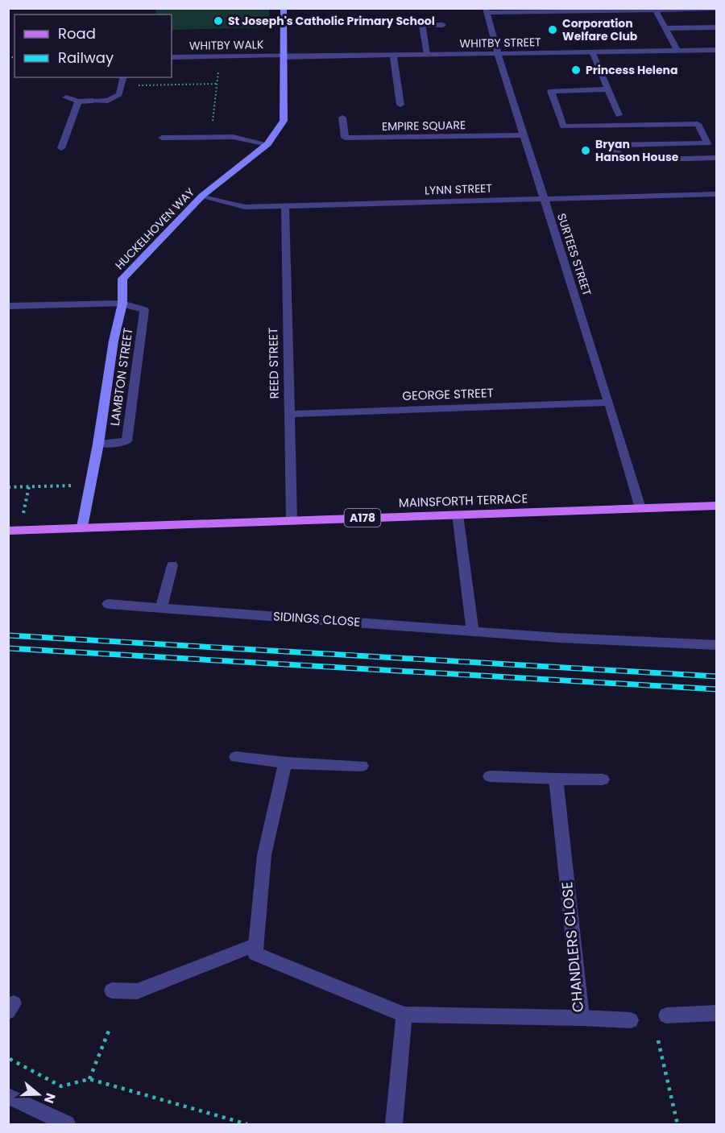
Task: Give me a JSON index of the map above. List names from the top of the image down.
{
  "streets": {
    "main road": ["MAINSFORTH TERRACE", "A178"],
    "street": [
      "WHITBY STREET",
      "WHITBY WALK",
      "EMPIRE SQUARE",
      "LYNN STREET",
      "HUCKELHOVEN WAY",
      "SURTEES STREET",
      "REED STREET",
      "LAMBTON STREET",
      "GEORGE STREET",
      "SIDINGS CLOSE",
      "CHANDLERS CLOSE"
    ]
  },
  "crossings": [
    ["WHITBY STREET", "WHITBY WALK"],
    ["WHITBY STREET", "HUCKELHOVEN WAY"],
    ["WHITBY STREET", "SURTEES STREET"],
    ["WHITBY WALK", "HUCKELHOVEN WAY"],
    ["EMPIRE SQUARE", "SURTEES STREET"],
    ["LYNN STREET", "HUCKELHOVEN WAY"],
    ["LYNN STREET", "SURTEES STREET"],
    ["LYNN STREET", "REED STREET"],
    ["HUCKELHOVEN WAY", "LAMBTON STREET"],
    ["HUCKELHOVEN WAY", "MAINSFORTH TERRACE"],
    ["SURTEES STREET", "GEORGE STREET"],
    ["SURTEES STREET", "MAINSFORTH TERRACE"],
    ["REED STREET", "GEORGE STREET"],
    ["REED STREET", "MAINSFORTH TERRACE"]
  ],
  "places": [
    "St Joseph's Catholic Primary School",
    "Corporation Welfare Club",
    "Princess Helena",
    "Bryan Hanson House"
  ],
  "legend": ["Road", "Railway"],
  "north": "right"
}
